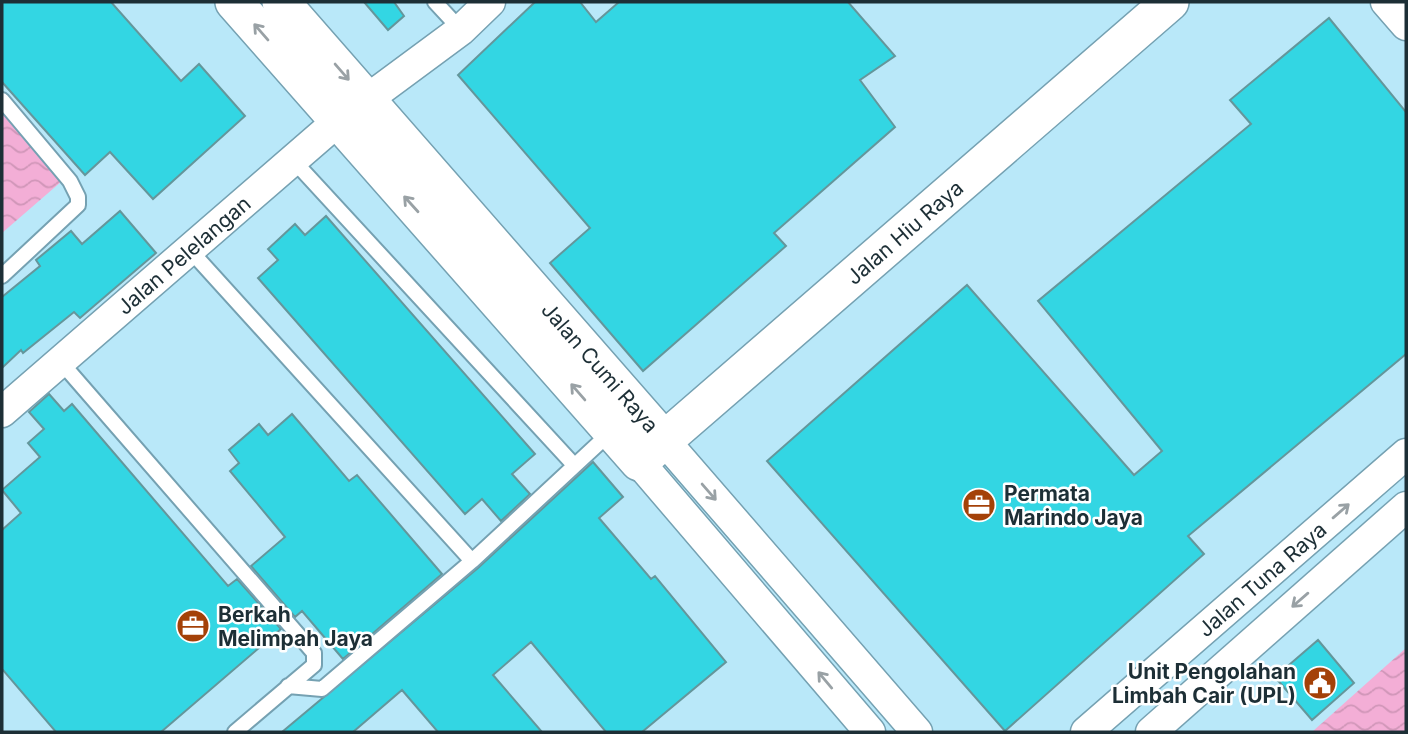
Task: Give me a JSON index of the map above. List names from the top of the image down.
{
  "streets": {
    "street": [
      "Jalan Hiu Raya",
      "Jalan Pelelangan",
      "Jalan Cumi Raya",
      "Jalan Tuna Raya"
    ]
  },
  "crossings": [
    ["Jalan Hiu Raya", "Jalan Cumi Raya"],
    ["Jalan Pelelangan", "Jalan Cumi Raya"]
  ],
  "places": {
    "office": ["Permata Marindo Jaya", "Berkah Melimpah Jaya"],
    "public building": ["Unit Pengolahan Limbah Cair (UPL)"]
  }
}
